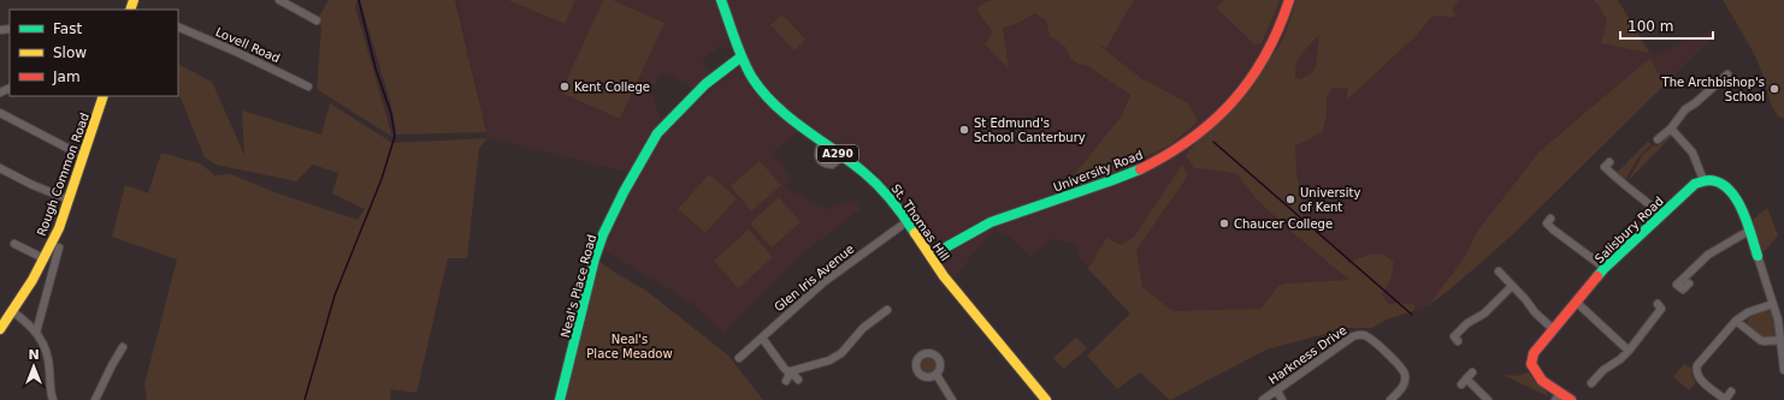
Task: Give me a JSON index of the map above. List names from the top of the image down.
{
  "streets": {
    "street": [
      "Lovell Road",
      "A290",
      "University Road",
      "Rough Common Road",
      "St. Thomas Hill",
      "Salisbury Road",
      "Glen Iris Avenue",
      "Neal's Place Road",
      "Harkness Drive"
    ]
  },
  "crossings": [
    ["A290", "St. Thomas Hill"],
    ["A290", "Neal's Place Road"],
    ["University Road", "St. Thomas Hill"],
    ["St. Thomas Hill", "Glen Iris Avenue"],
    ["St. Thomas Hill", "Neal's Place Road"]
  ],
  "parks": ["Neal's Place Meadow"],
  "places": [
    "Kent College",
    "The Archbishop's School",
    "St Edmund's School Canterbury",
    "University of Kent",
    "Chaucer College"
  ],
  "legend": ["Fast", "Slow", "Jam"],
  "scale_bar": "100 m",
  "north": "top"
}
